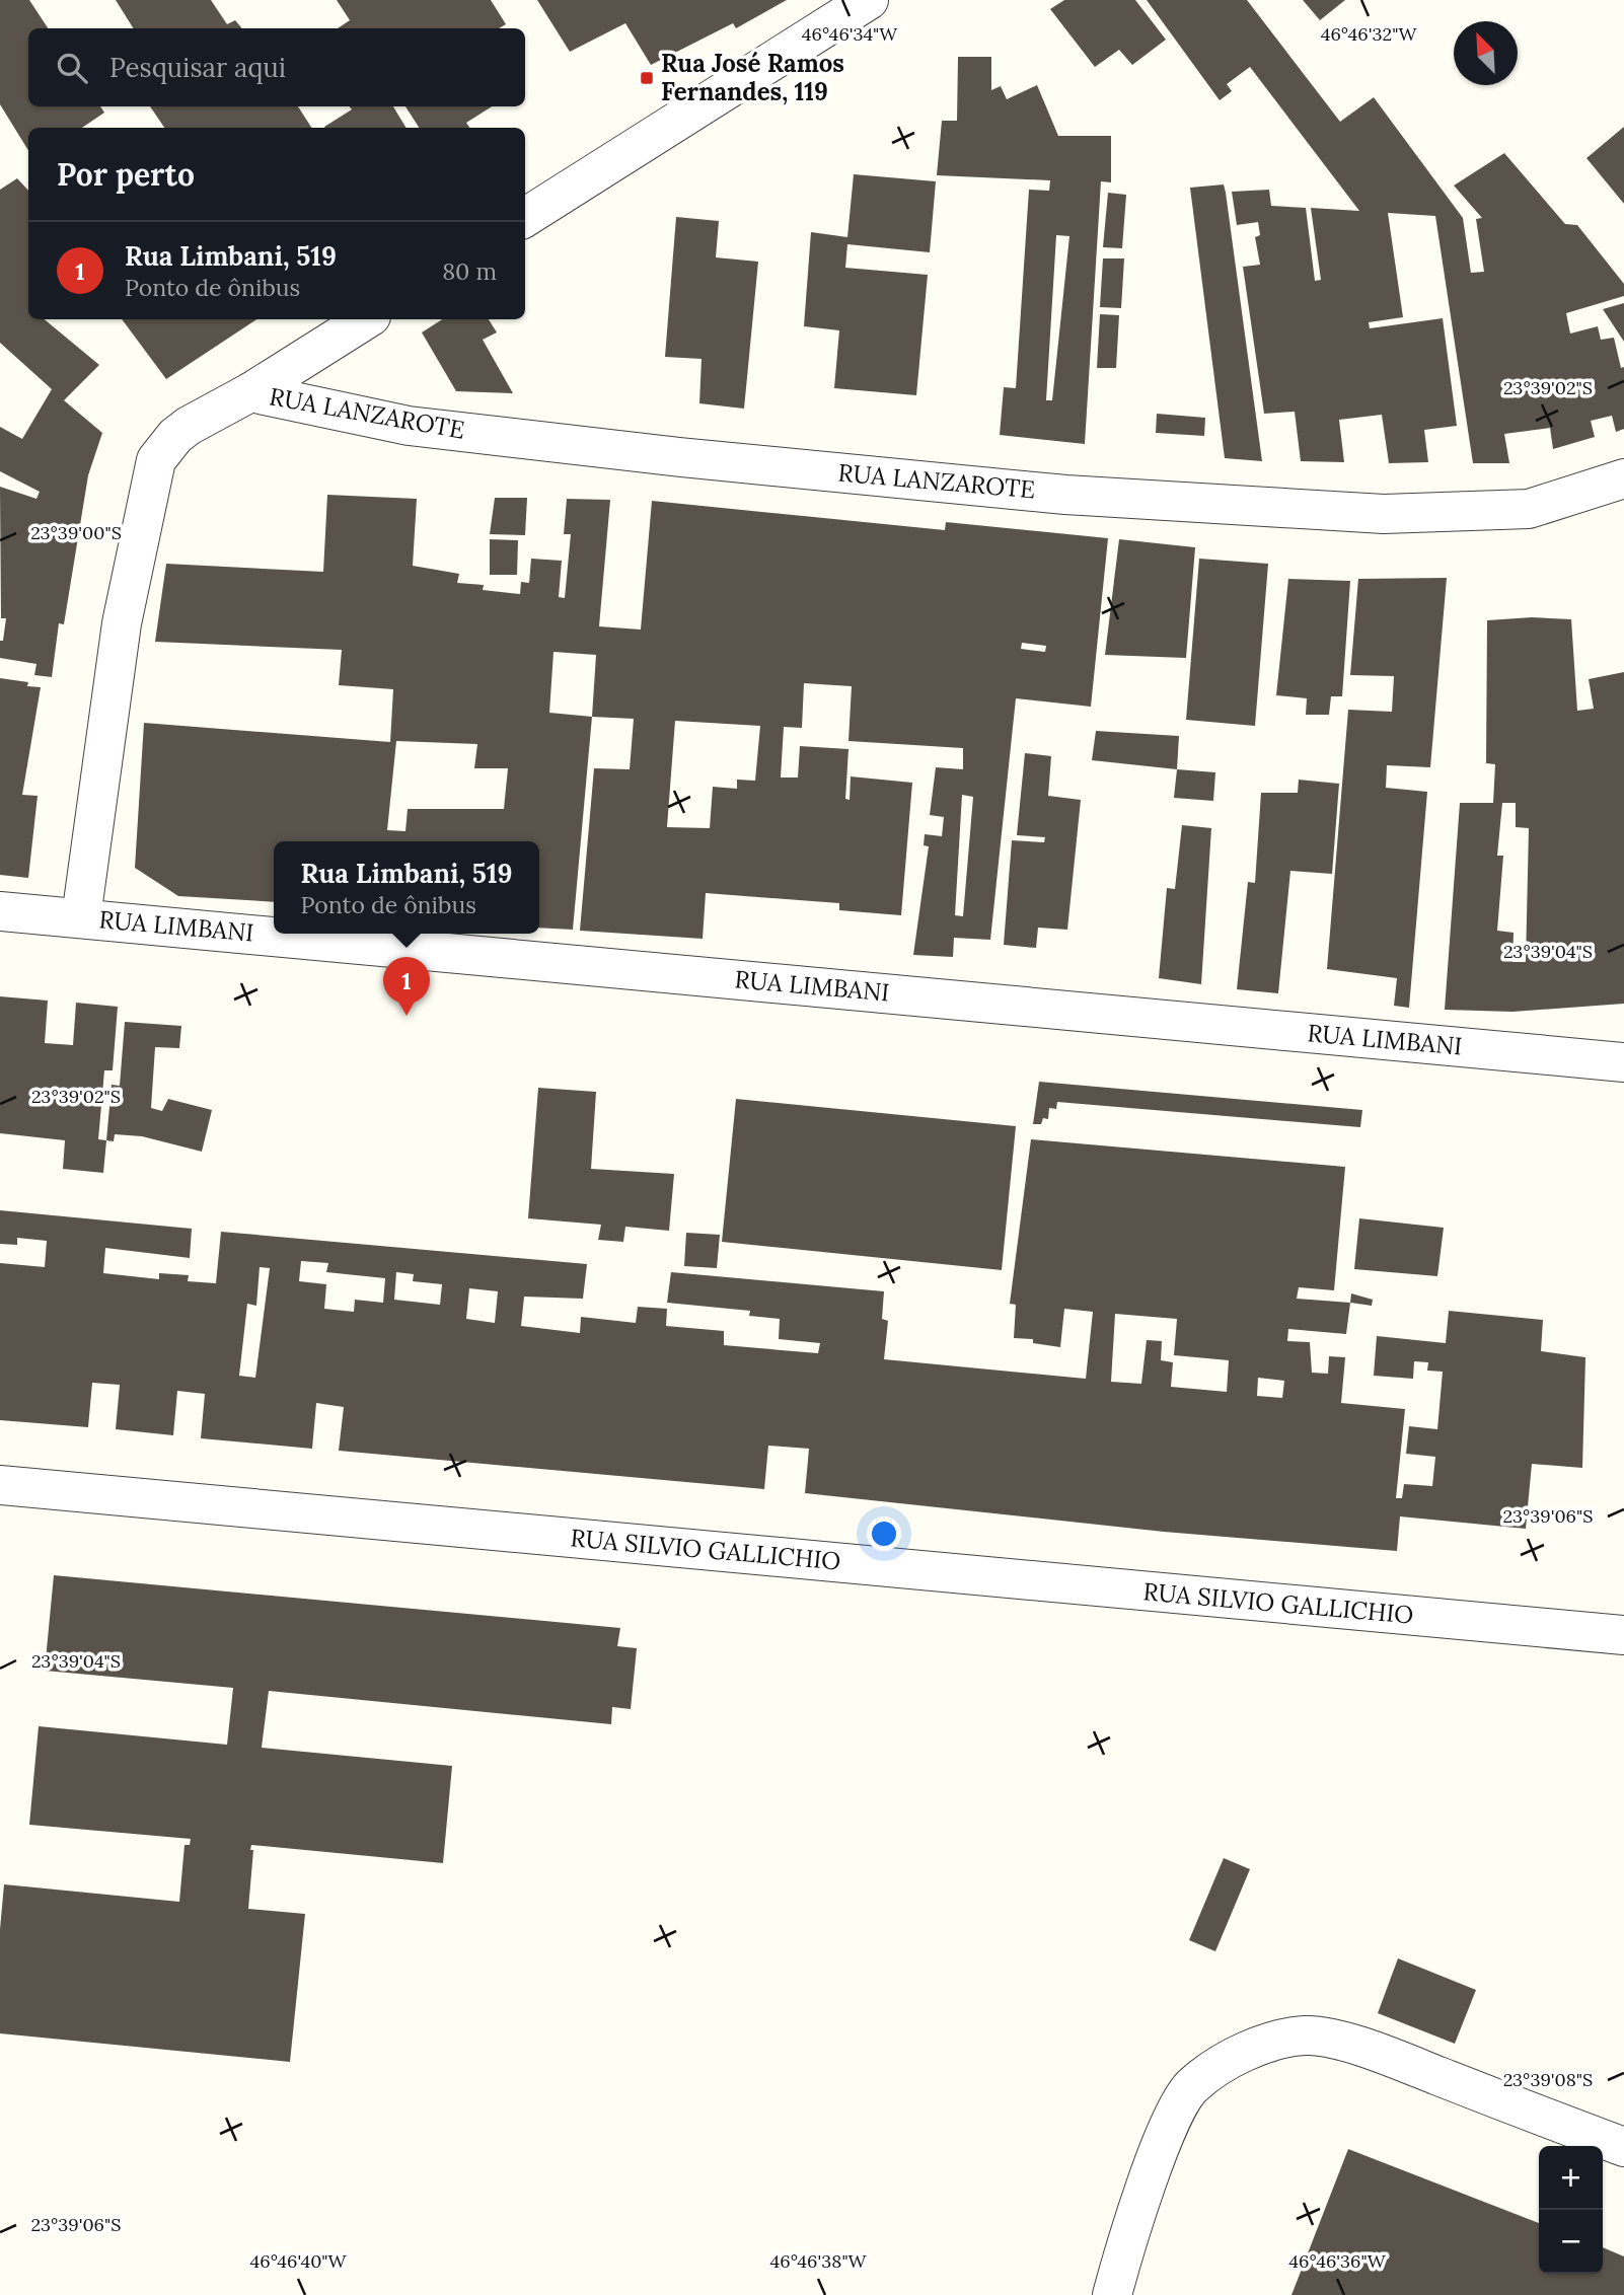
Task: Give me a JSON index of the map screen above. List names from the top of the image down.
{
  "streets": {
    "street": ["RUA LANZAROTE", "RUA LIMBANI", "RUA SILVIO GALLICHIO"]
  },
  "places": {
    "transit": ["Rua José Ramos Fernandes, 119"]
  },
  "north": "top left",
  "page": {
    "search": "Pesquisar aqui",
    "heading": "Por perto",
    "list": [
      {
        "mark": "1",
        "name": "Rua Limbani, 519",
        "note": "Ponto de ônibus",
        "value": "80 m"
      }
    ],
    "popup": ["Rua Limbani, 519", "Ponto de ônibus"],
    "pins": "1",
    "map_buttons": ["+", "−"]
  },
  "coordinates": [
    "46°46'32\"W",
    "46°46'34\"W",
    "23°39'02\"S",
    "23°39'00\"S",
    "23°39'04\"S",
    "23°39'06\"S",
    "23°39'08\"S",
    "46°46'40\"W",
    "46°46'38\"W",
    "46°46'36\"W"
  ]
}
